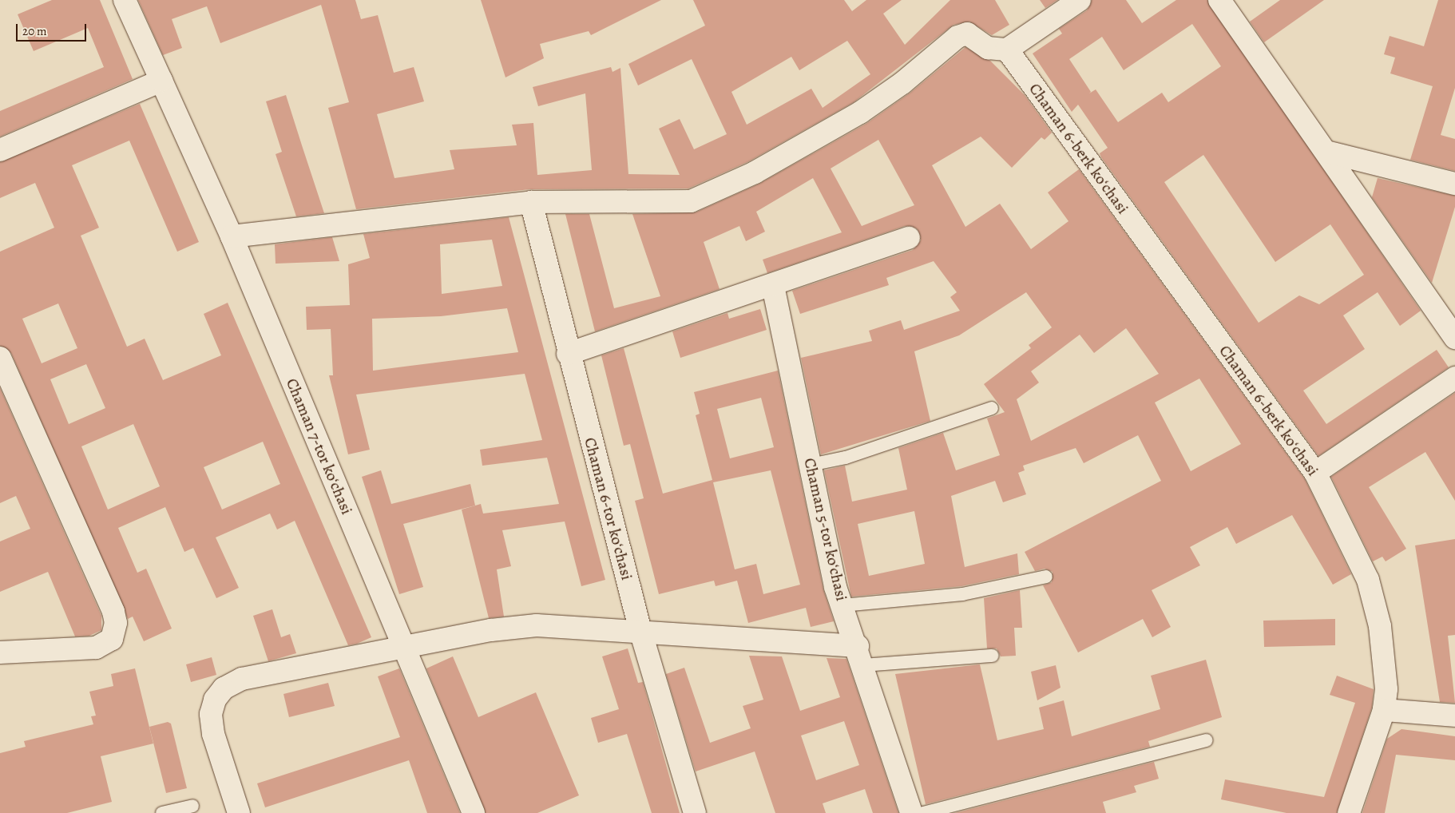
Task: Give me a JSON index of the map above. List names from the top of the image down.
{
  "streets": {
    "street": [
      "Chaman 6-berk koʻchasi",
      "Chaman 7-tor koʻchasi",
      "Chaman 6-tor koʻchasi",
      "Chaman 5-tor koʻchasi"
    ]
  },
  "scale_bar": "20 m"
}
